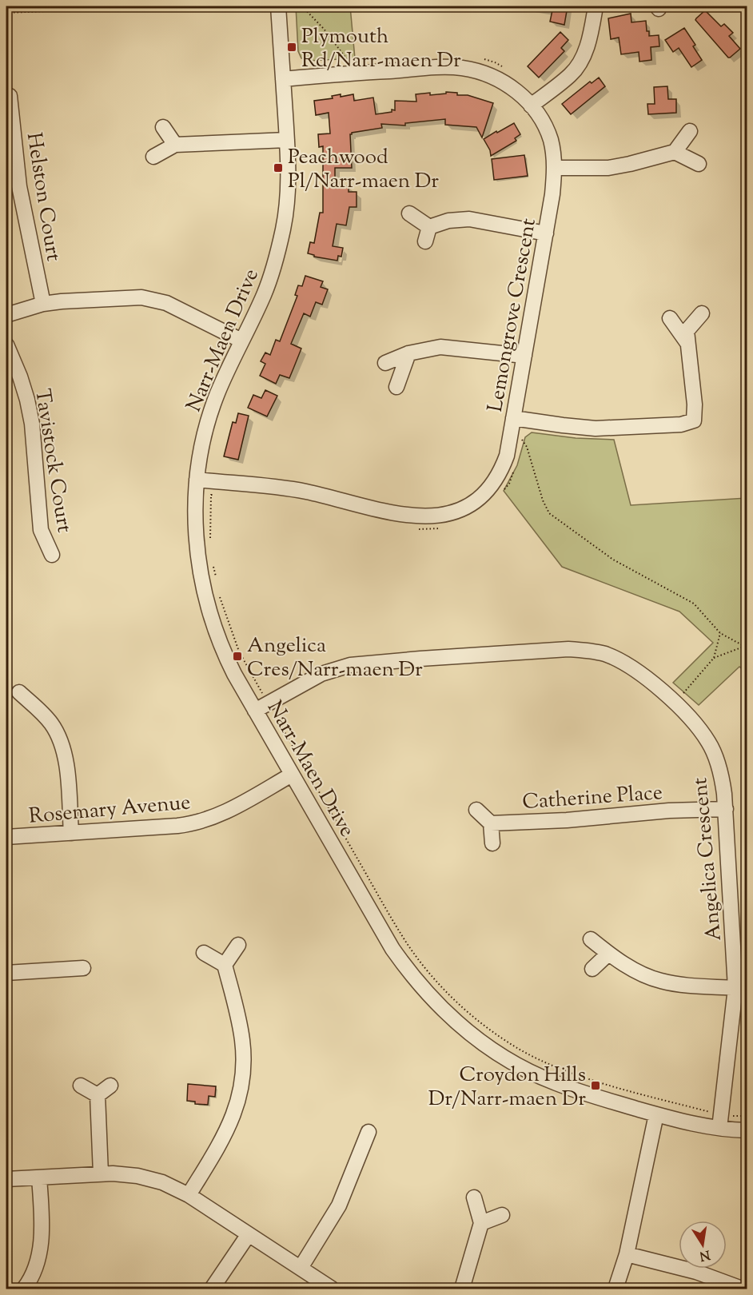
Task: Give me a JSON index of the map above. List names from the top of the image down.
{
  "streets": {
    "street": [
      "Helston Court",
      "Lemongrove Crescent",
      "Narr-Maen Drive",
      "Tavistock Court",
      "Catherine Place",
      "Rosemary Avenue",
      "Angelica Crescent"
    ]
  },
  "crossings": [
    ["Lemongrove Crescent", "Narr-Maen Drive"],
    ["Narr-Maen Drive", "Rosemary Avenue"],
    ["Narr-Maen Drive", "Angelica Crescent"],
    ["Catherine Place", "Angelica Crescent"]
  ],
  "places": {
    "transit": [
      "Plymouth Rd/Narr-maen Dr",
      "Peachwood Pl/Narr-maen Dr",
      "Angelica Cres/Narr-maen Dr",
      "Croydon Hills Dr/Narr-maen Dr"
    ]
  },
  "north": "bottom"
}
